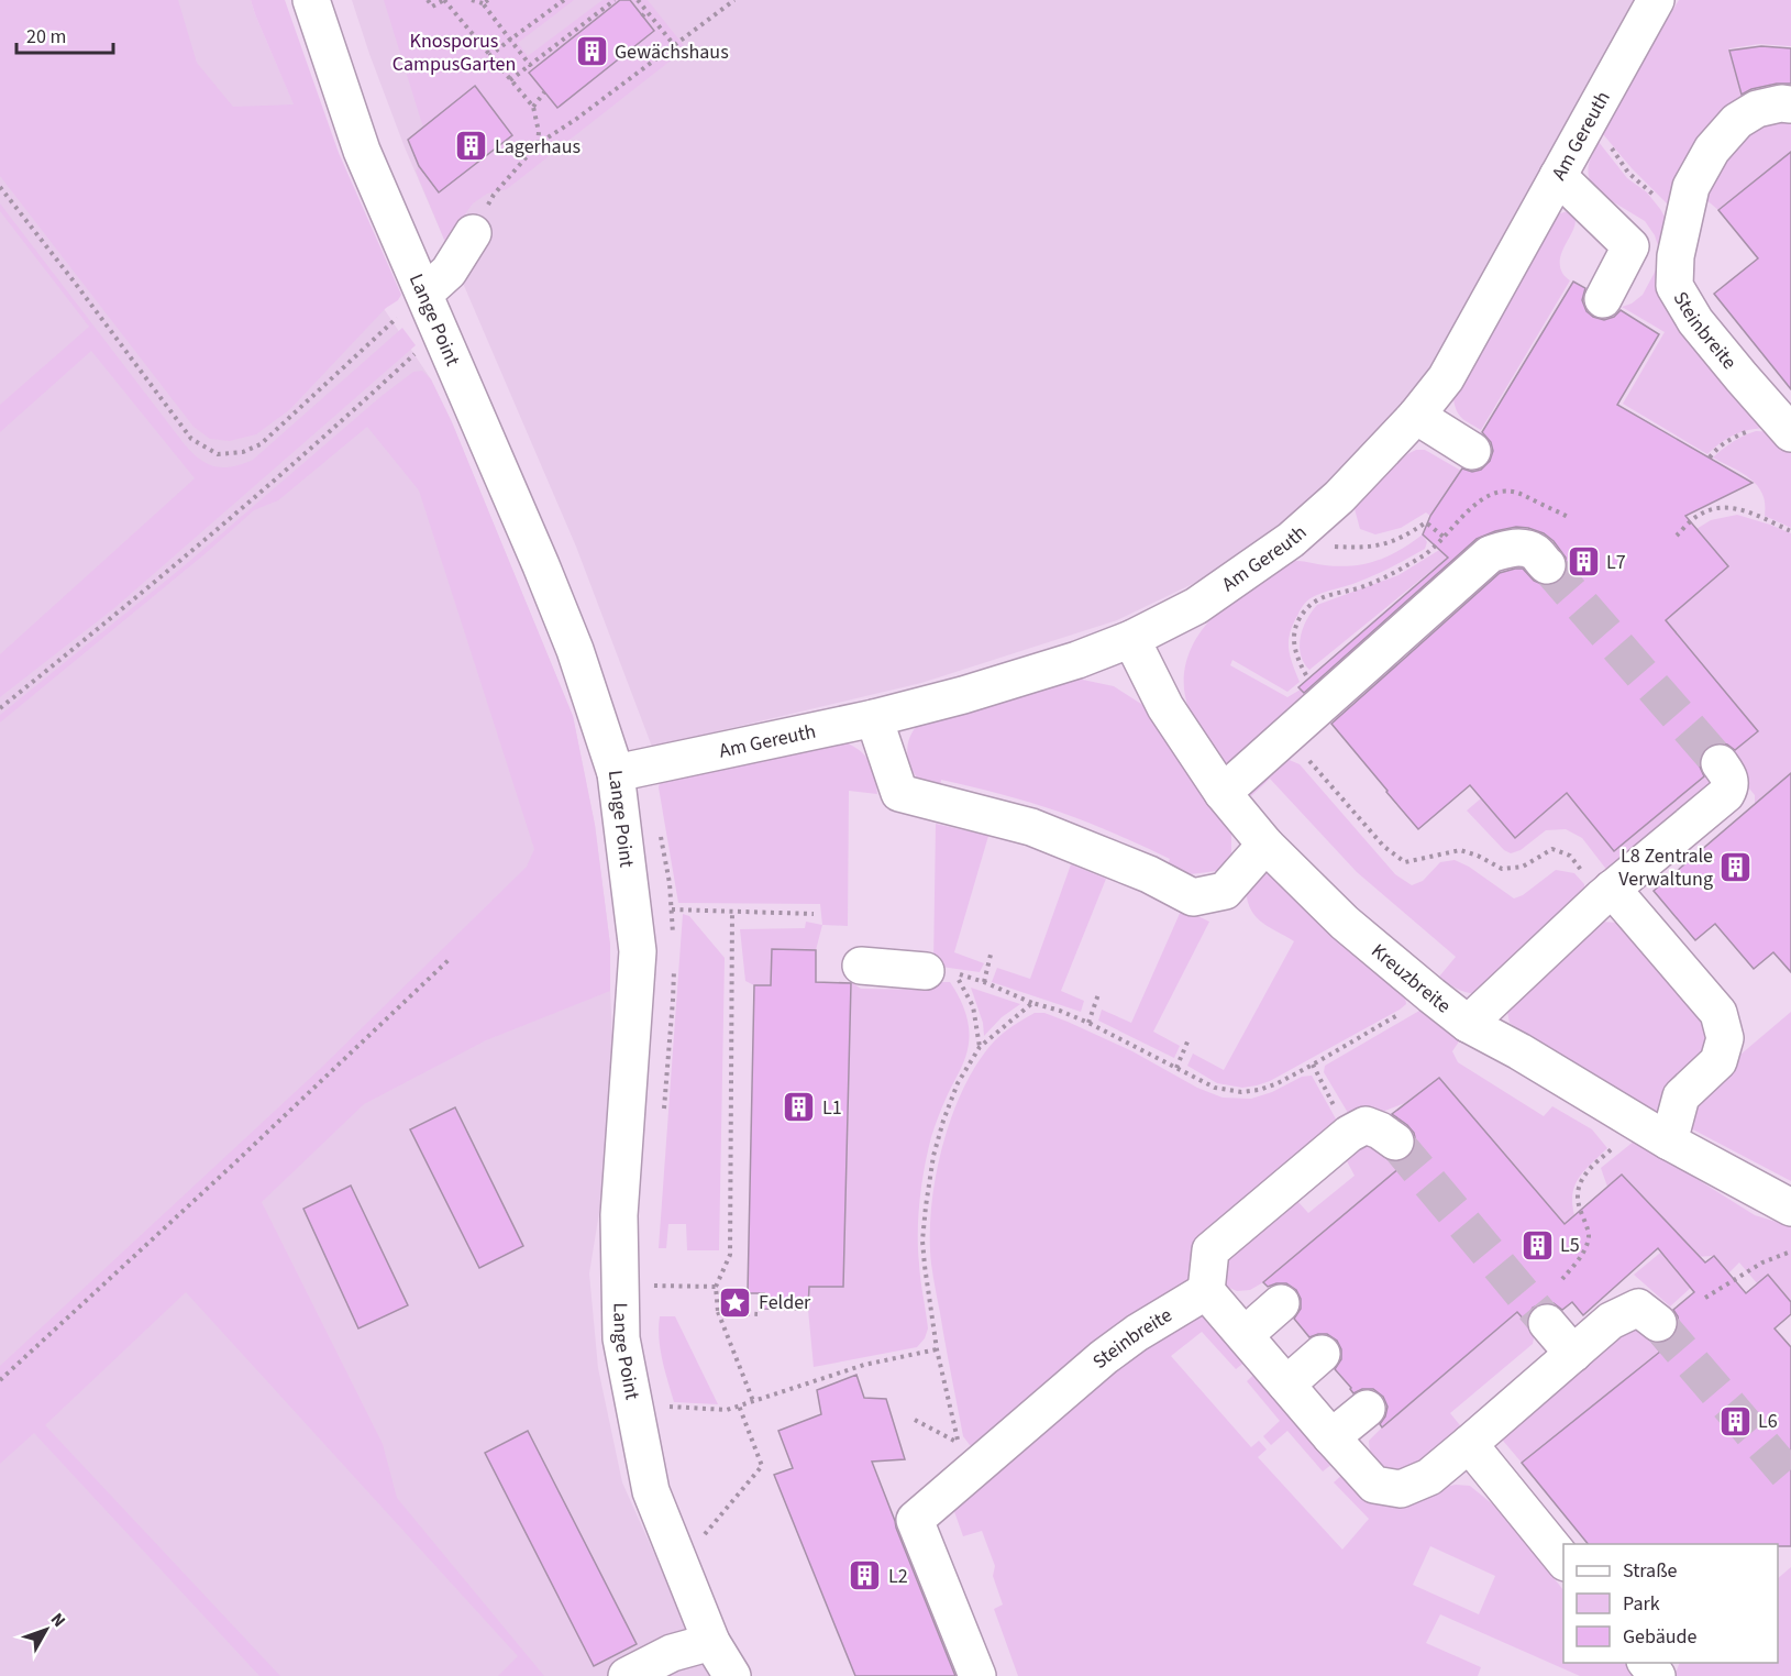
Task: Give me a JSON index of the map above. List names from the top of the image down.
{
  "streets": {
    "street": [
      "Am Gereuth",
      "Lange Point",
      "Steinbreite",
      "Kreuzbreite"
    ]
  },
  "crossings": [
    ["Am Gereuth", "Lange Point"],
    ["Am Gereuth", "Kreuzbreite"]
  ],
  "parks": ["Knosporus CampusGarten"],
  "places": {
    "building": [
      "Gewächshaus",
      "Lagerhaus",
      "L7",
      "L8 Zentrale Verwaltung",
      "L1",
      "L5",
      "L6",
      "L2"
    ],
    "place": ["Felder"]
  },
  "legend": ["Straße", "Park", "Gebäude"],
  "scale_bar": "20 m",
  "north": "top right"
}
